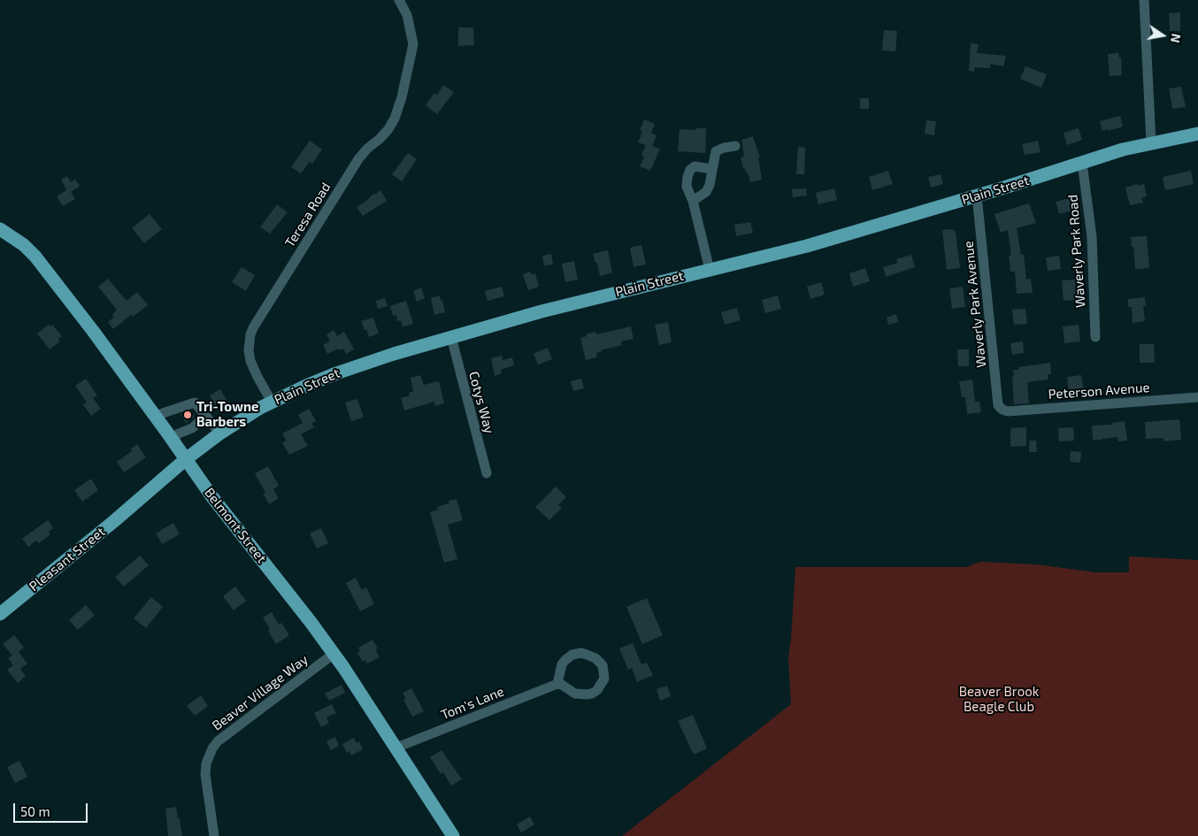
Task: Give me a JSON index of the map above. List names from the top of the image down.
{
  "streets": {
    "main road": ["Plain Street", "Belmont Street", "Pleasant Street"],
    "street": [
      "Teresa Road",
      "Waverly Park Road",
      "Waverly Park Avenue",
      "Peterson Avenue",
      "Cotys Way",
      "Beaver Village Way",
      "Tom's Lane"
    ]
  },
  "crossings": [
    ["Plain Street", "Teresa Road"],
    ["Plain Street", "Waverly Park Road"],
    ["Plain Street", "Waverly Park Avenue"],
    ["Plain Street", "Cotys Way"],
    ["Plain Street", "Belmont Street"],
    ["Plain Street", "Pleasant Street"],
    ["Waverly Park Avenue", "Peterson Avenue"],
    ["Belmont Street", "Beaver Village Way"],
    ["Belmont Street", "Tom's Lane"]
  ],
  "parks": ["Beaver Brook Beagle Club"],
  "places": ["Tri-Towne Barbers"],
  "scale_bar": "50 m",
  "north": "right"
}
